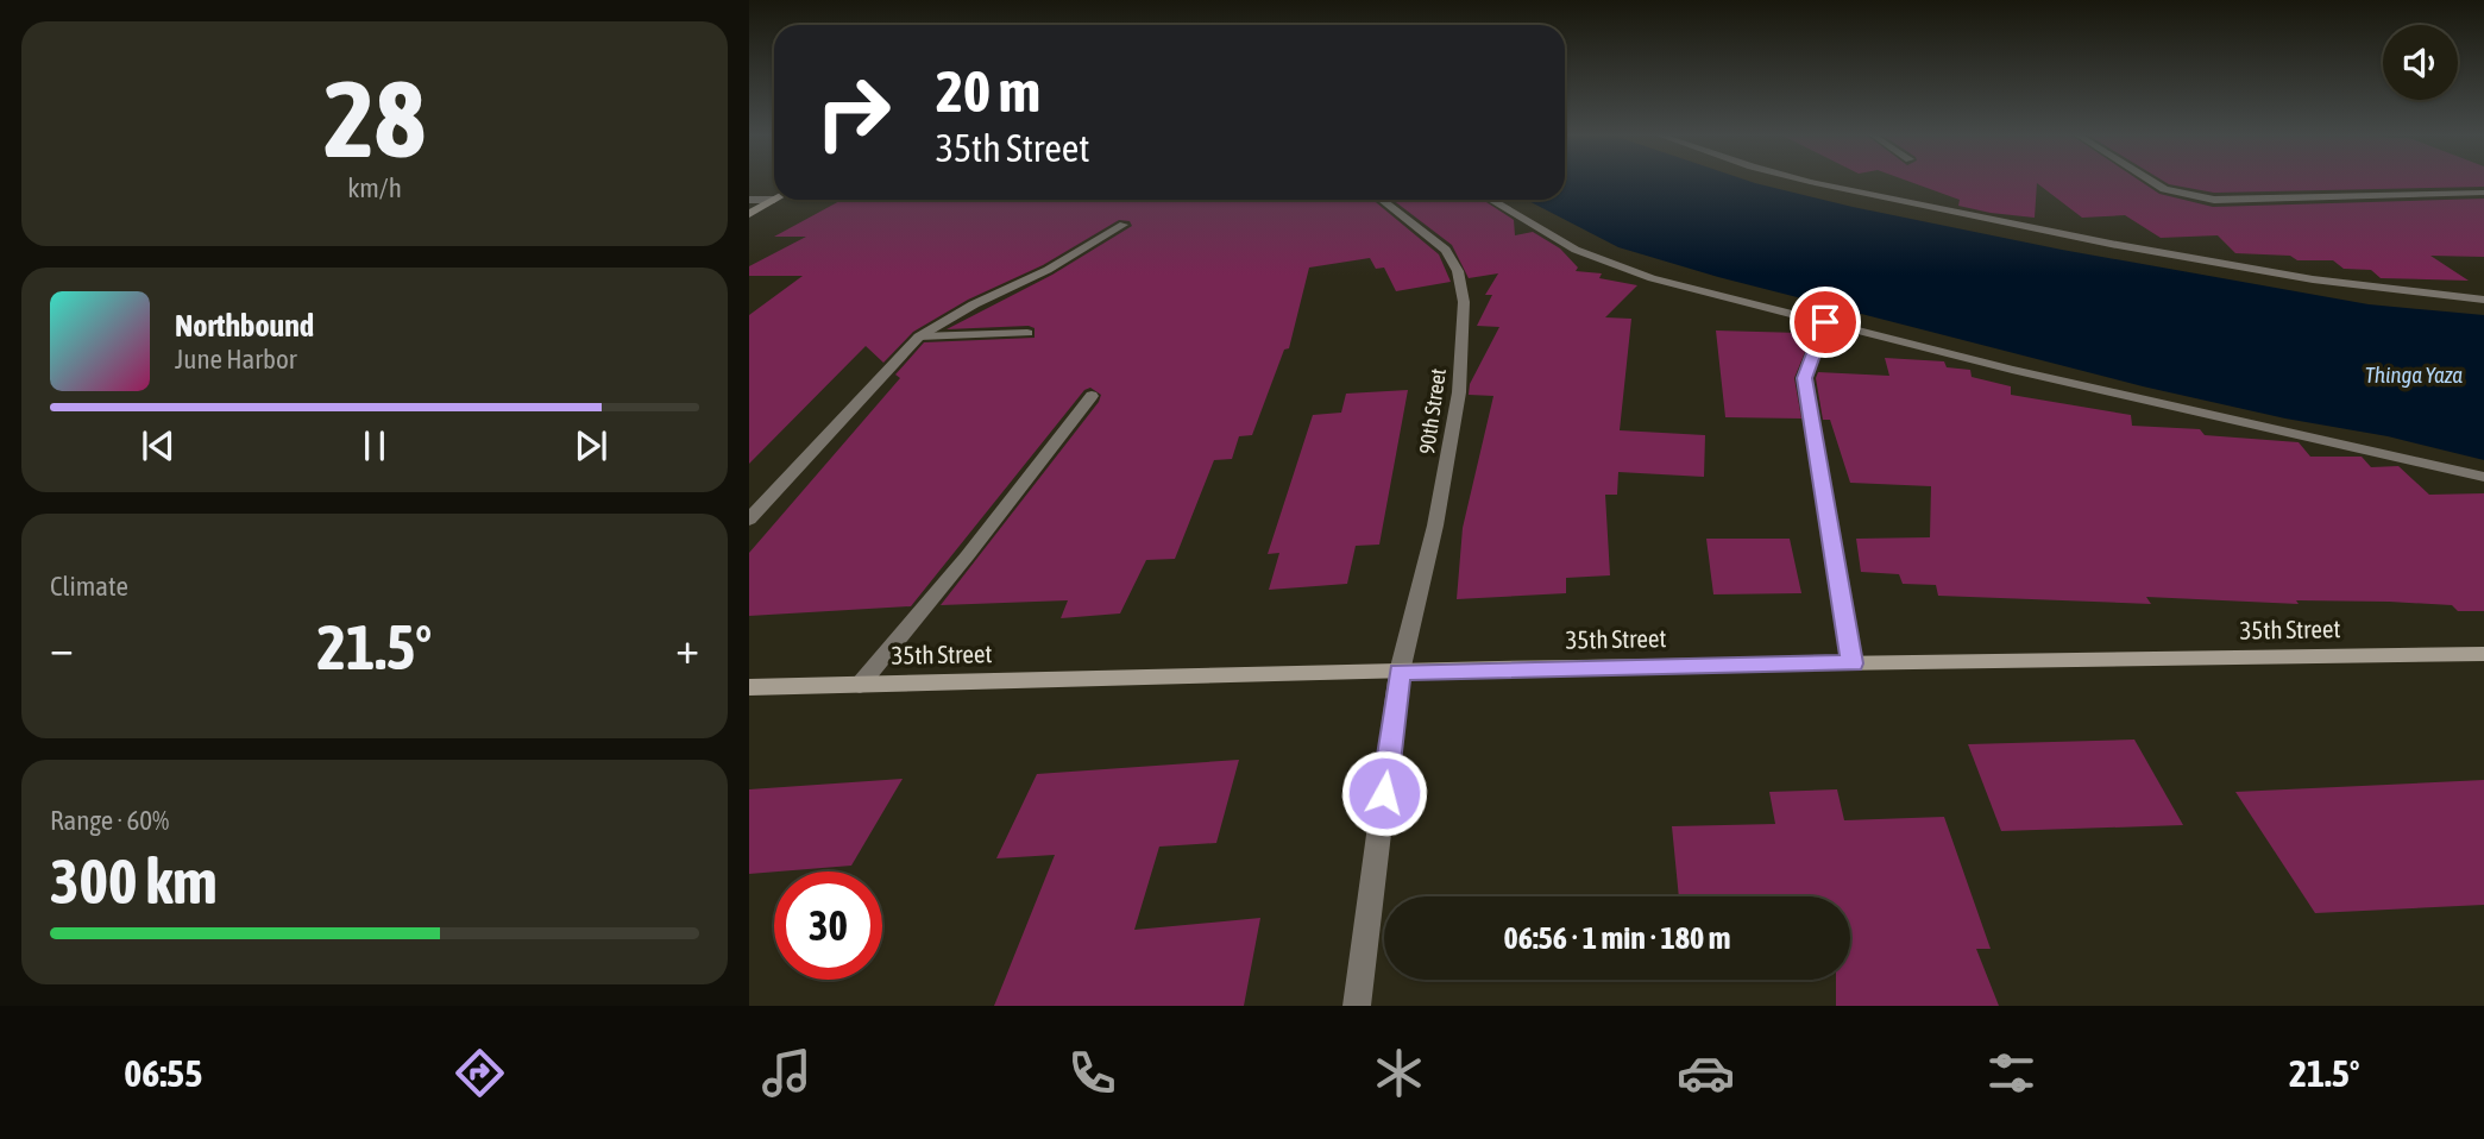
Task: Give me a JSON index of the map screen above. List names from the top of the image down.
{
  "streets": {
    "main road": ["35th Street"],
    "street": ["90th Street"]
  },
  "crossings": [
    ["90th Street", "35th Street"]
  ],
  "water": ["Thinga Yaza"],
  "page": {
    "tile": [
      ["28", "km/h"],
      "Climate",
      ["Range · 60%", "300 km"]
    ],
    "turn": ["20 m", "35th Street"],
    "song": ["Northbound", "June Harbor"],
    "heat": ["−", "21.5°", "+"],
    "limit": "30",
    "trip": "06:56 · 1 min · 180 m",
    "tabs": ["06:55", "21.5°"]
  }
}
